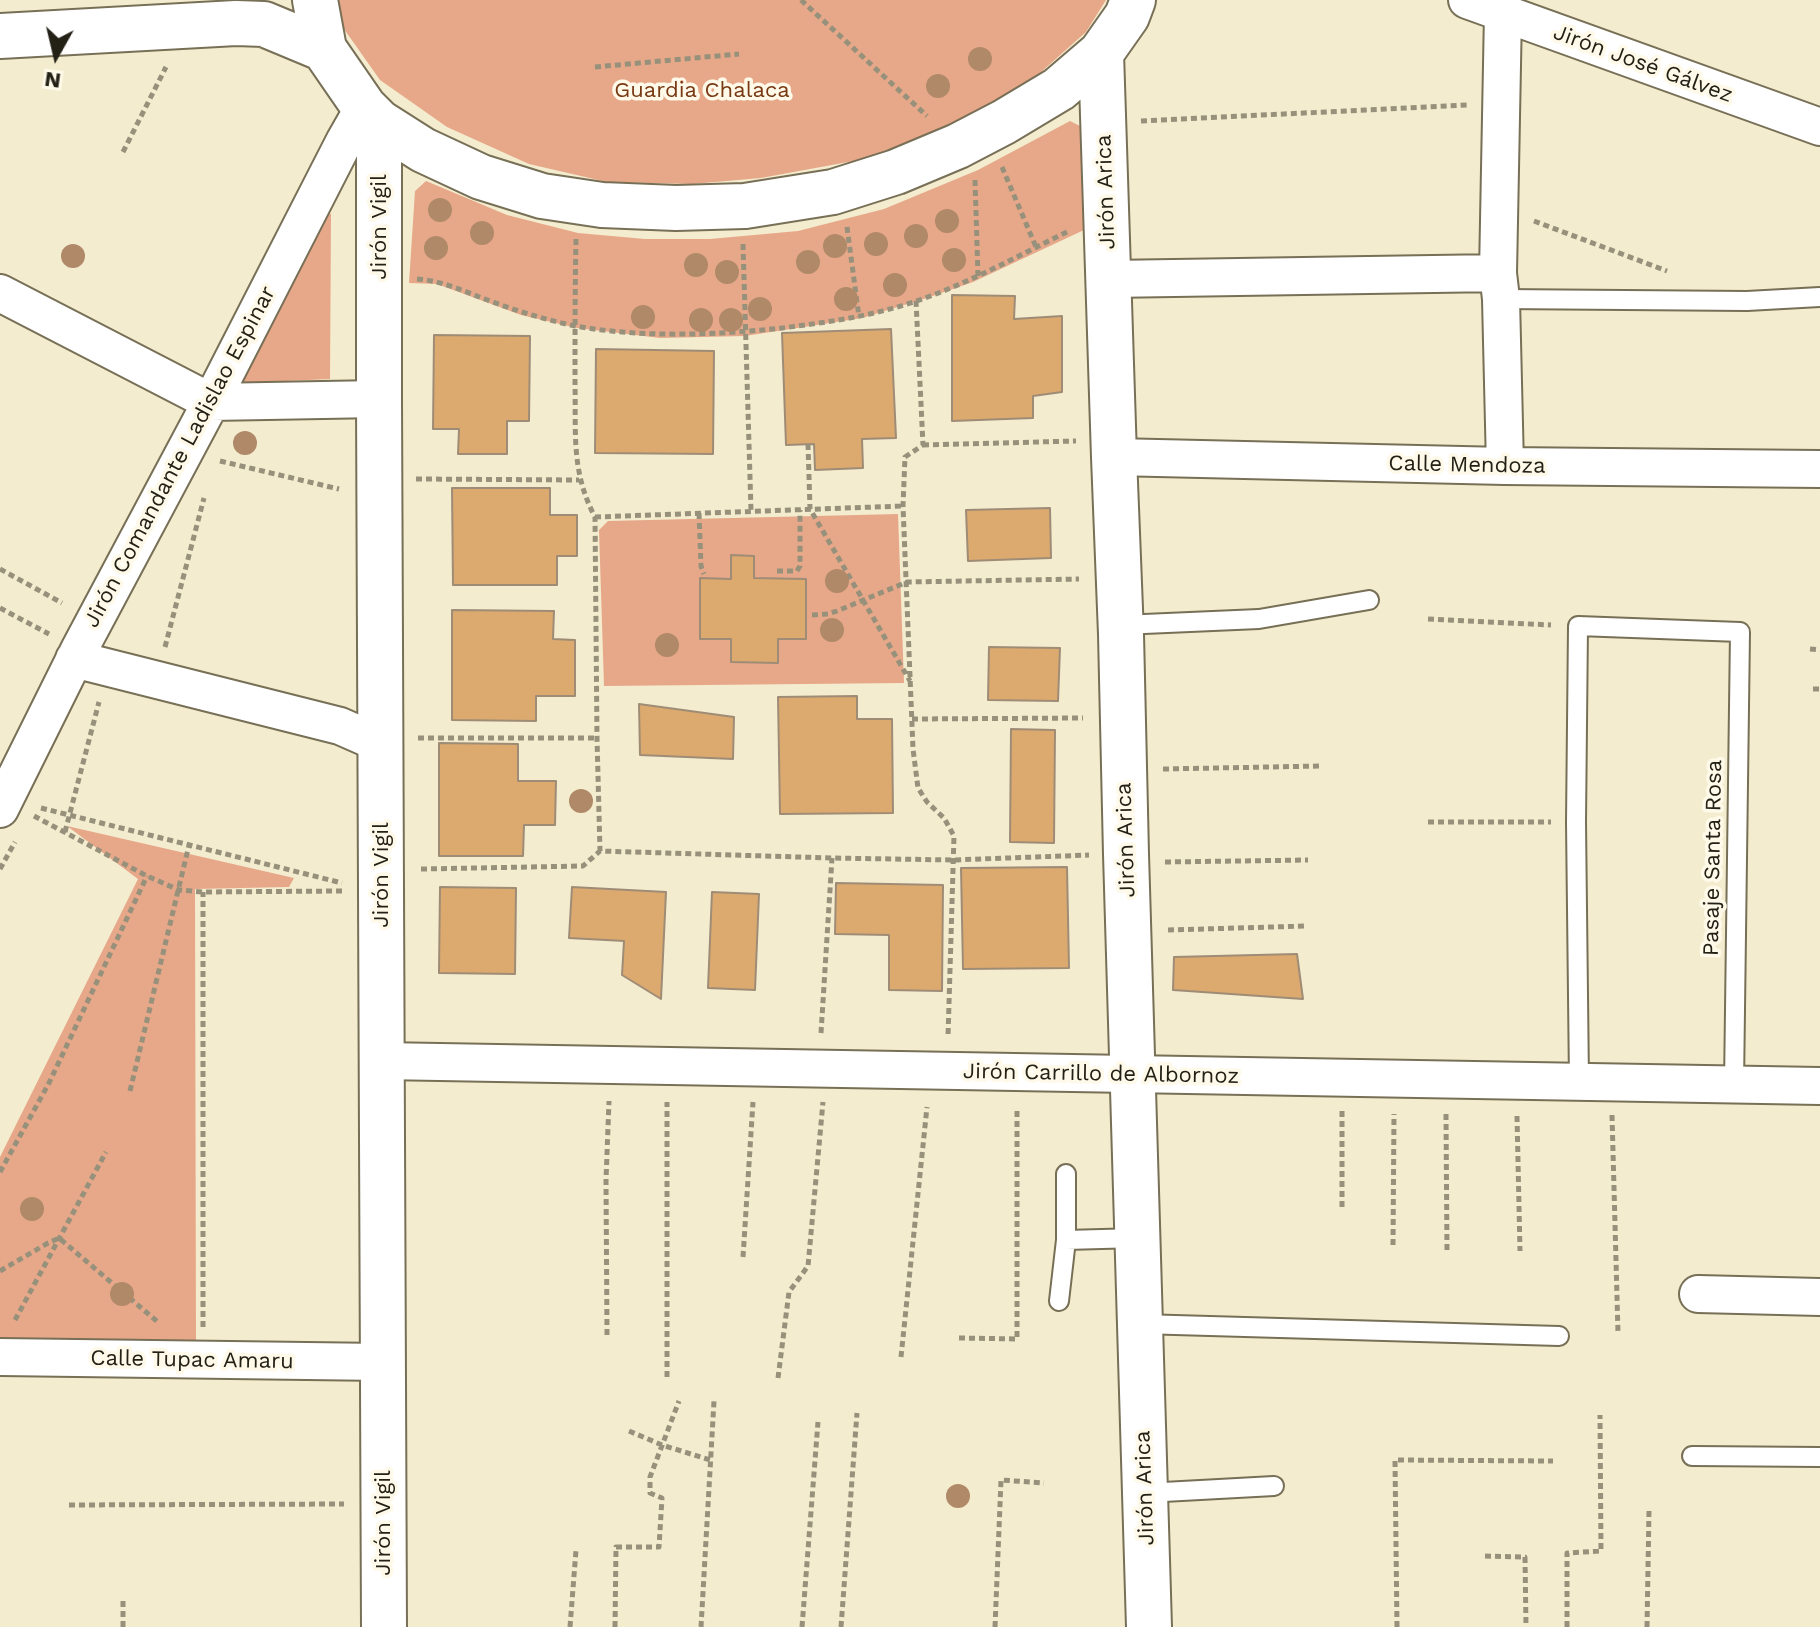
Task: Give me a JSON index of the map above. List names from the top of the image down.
{
  "streets": {
    "main road": ["Jirón Arica", "Jirón Vigil"],
    "street": [
      "Jirón José Gálvez",
      "Jirón Comandante Ladislao Espinar",
      "Calle Mendoza",
      "Jirón Carrillo de Albornoz",
      "Calle Tupac Amaru"
    ],
    "lane": ["Pasaje Santa Rosa"]
  },
  "crossings": [
    ["Jirón Arica", "Calle Mendoza"],
    ["Jirón Arica", "Jirón Carrillo de Albornoz"],
    ["Jirón Vigil", "Jirón Comandante Ladislao Espinar"],
    ["Jirón Vigil", "Jirón Carrillo de Albornoz"],
    ["Jirón Vigil", "Calle Tupac Amaru"],
    ["Pasaje Santa Rosa", "Jirón Carrillo de Albornoz"]
  ],
  "parks": ["Guardia Chalaca"],
  "north": "bottom"
}
